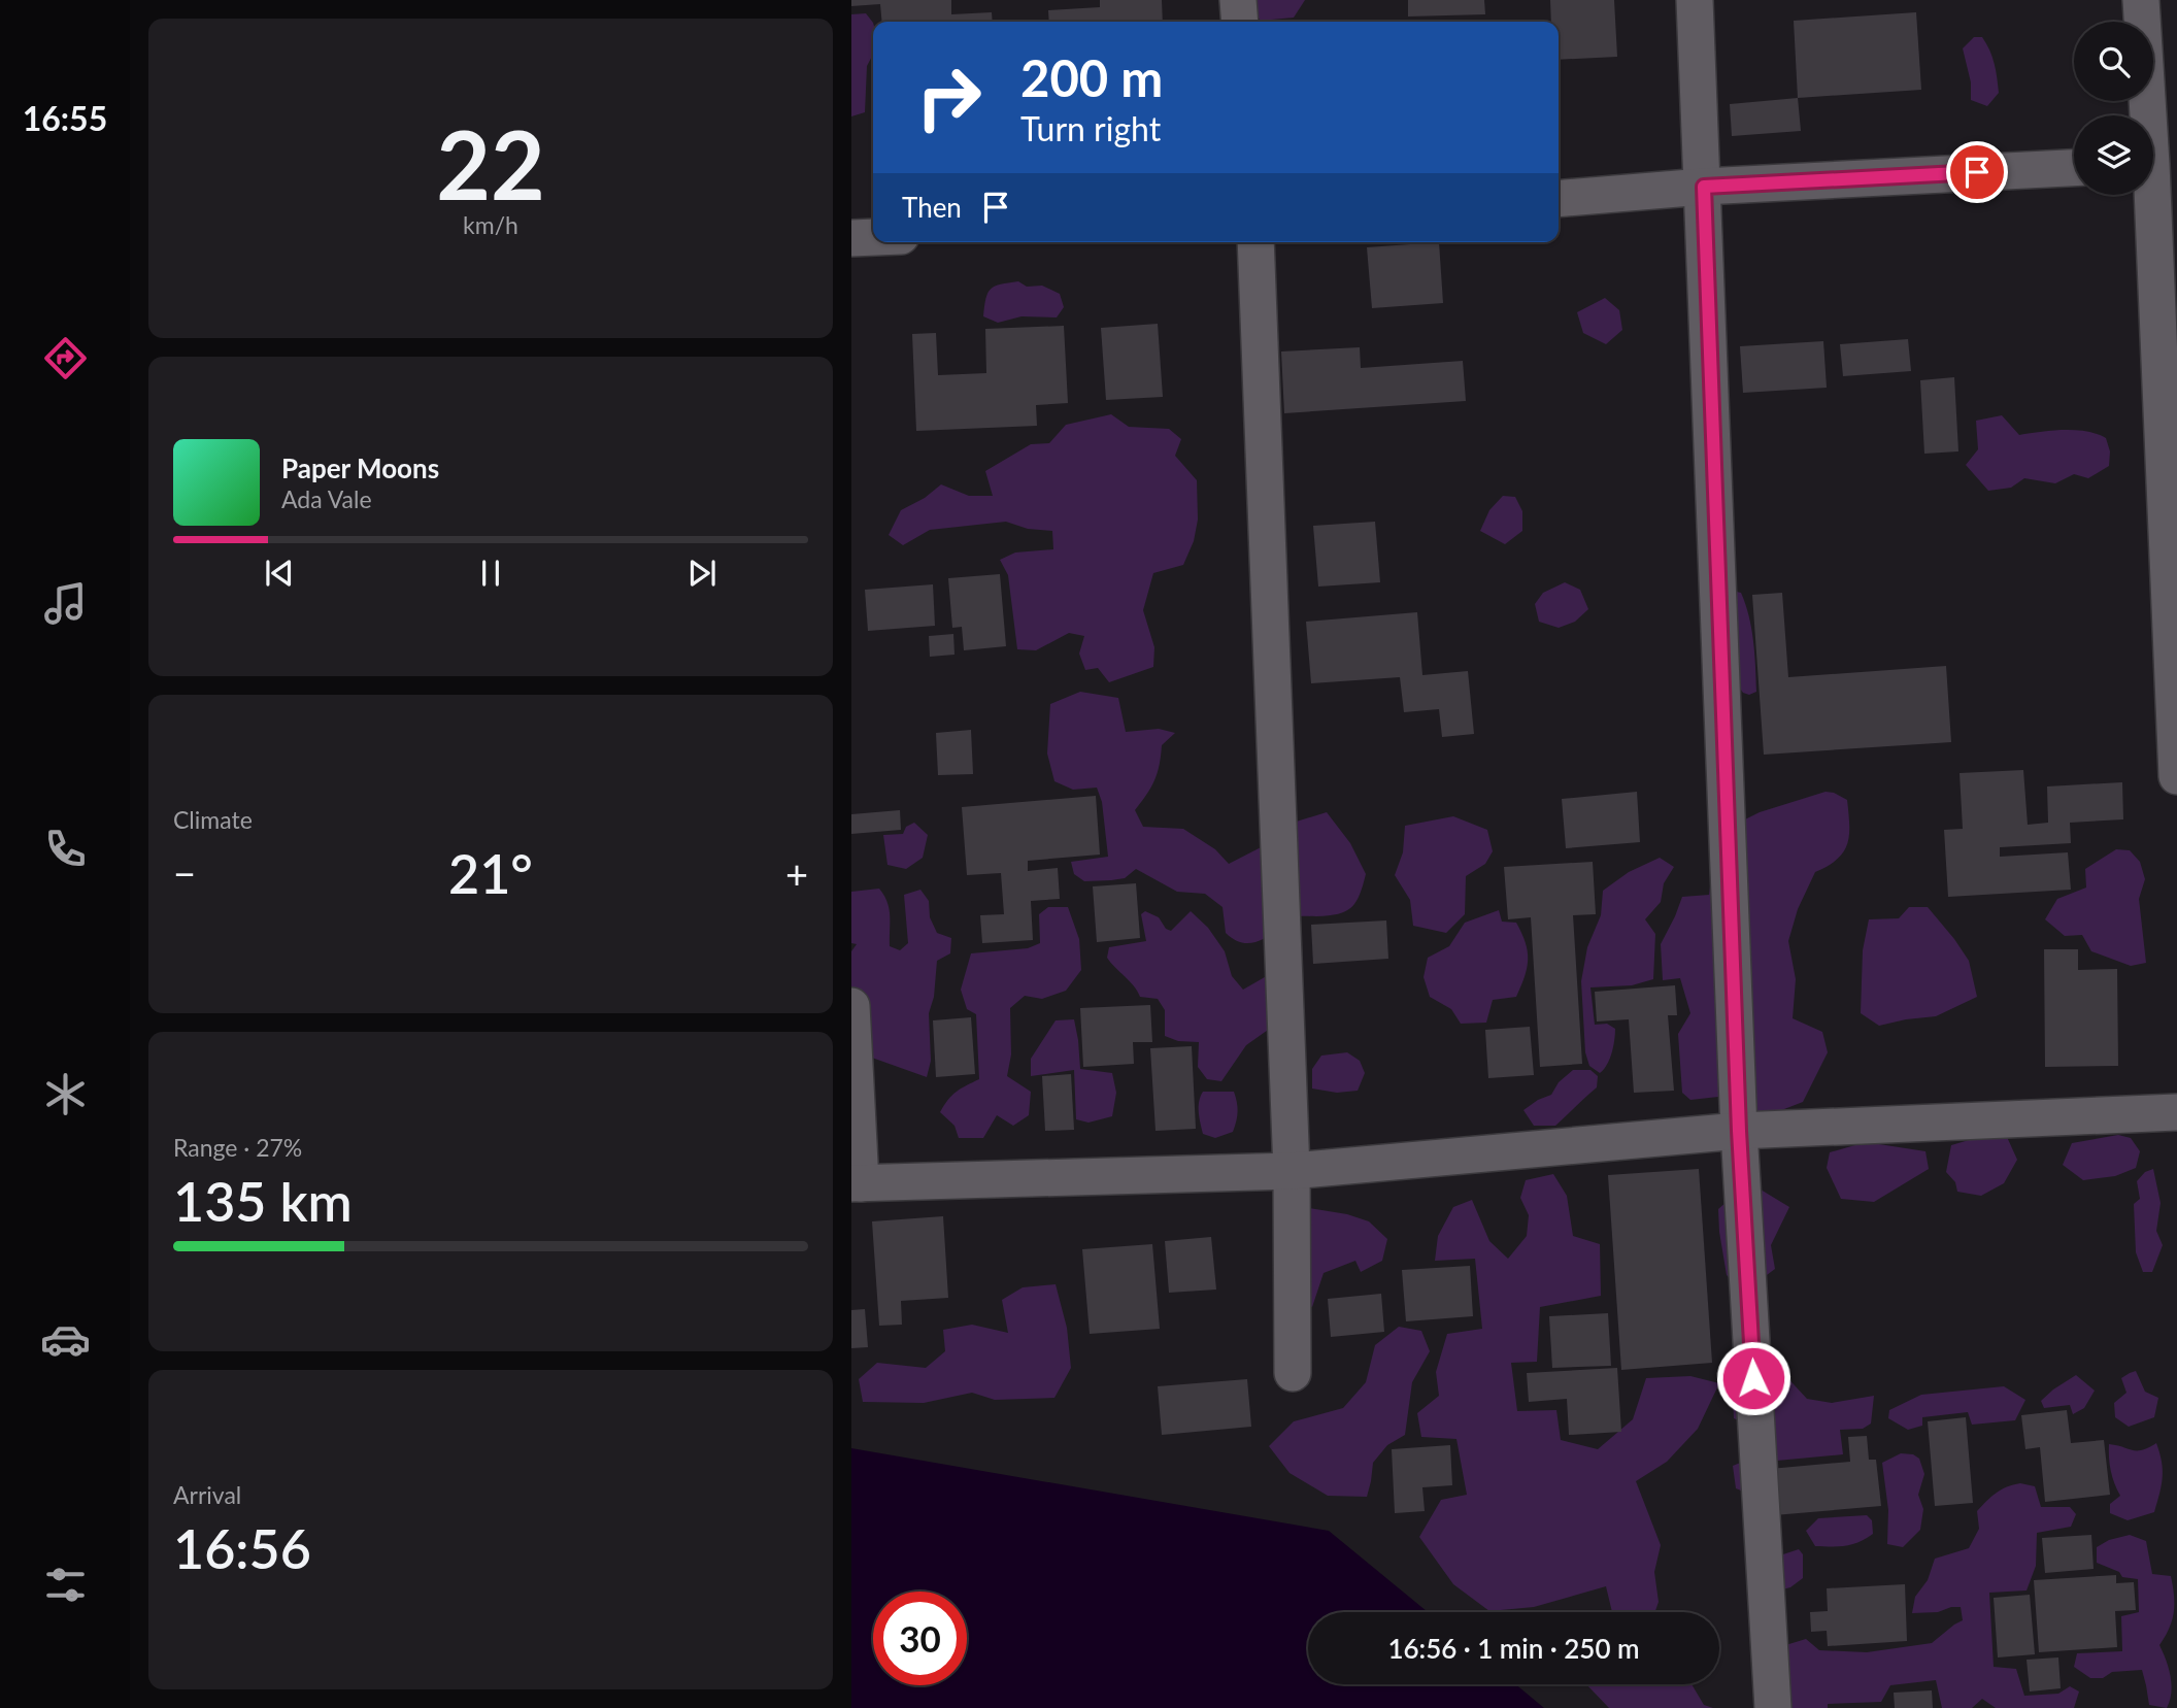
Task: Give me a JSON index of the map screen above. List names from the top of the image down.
{
  "page": {
    "tabs": "16:55",
    "tile": [
      ["22", "km/h"],
      "Climate",
      ["Range · 27%", "135 km"],
      ["Arrival", "16:56"]
    ],
    "turn": ["200 m", "Turn right"],
    "then": "Then",
    "song": ["Paper Moons", "Ada Vale"],
    "heat": ["−", "21°", "+"],
    "limit": "30",
    "trip": "16:56 · 1 min · 250 m"
  }
}
